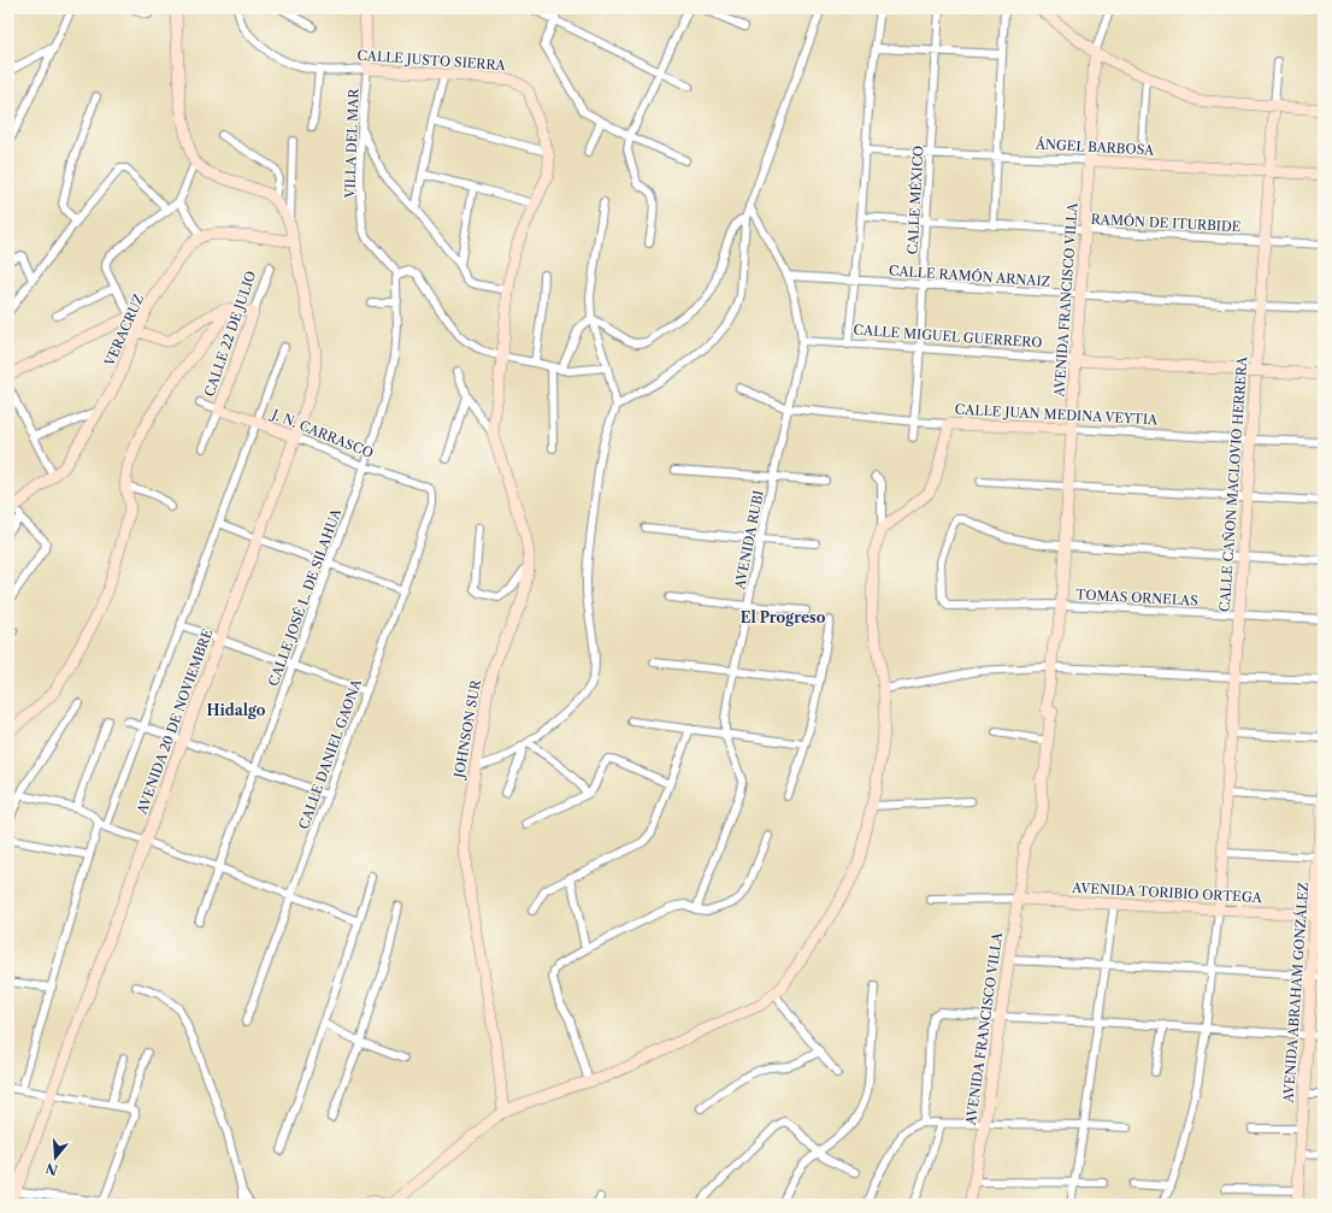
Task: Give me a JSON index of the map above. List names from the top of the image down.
{
  "streets": {
    "street": [
      "CALLE JUSTO SIERRA",
      "VILLA DEL MAR",
      "ÁNGEL BARBOSA",
      "CALLE MÉXICO",
      "RAMÓN DE ITURBIDE",
      "CALLE RAMÓN ARNAIZ",
      "AVENIDA FRANCISCO VILLA",
      "VERACRUZ",
      "CALLE 22 DE JULIO",
      "CALLE MIGUEL GUERRERO",
      "CALLE JUAN MEDINA VEYTIA",
      "J. N. CARRASCO",
      "CALLE CAÑON MACLOVIO HERRERA",
      "AVENIDA RUBI",
      "CALLE JOSÉ L. DE SILAHUA",
      "TOMAS ORNELAS",
      "AVENIDA 20 DE NOVIEMBRE",
      "JOHNSON SUR",
      "CALLE DANIEL GAONA",
      "AVENIDA TORIBIO ORTEGA",
      "AVENIDA ABRAHAM GONZÁLEZ"
    ]
  },
  "crossings": [
    ["CALLE JUSTO SIERRA", "VILLA DEL MAR"],
    ["CALLE JUSTO SIERRA", "JOHNSON SUR"],
    ["VILLA DEL MAR", "CALLE JOSÉ L. DE SILAHUA"],
    ["ÁNGEL BARBOSA", "CALLE MÉXICO"],
    ["ÁNGEL BARBOSA", "AVENIDA FRANCISCO VILLA"],
    ["ÁNGEL BARBOSA", "CALLE CAÑON MACLOVIO HERRERA"],
    ["CALLE MÉXICO", "RAMÓN DE ITURBIDE"],
    ["CALLE MÉXICO", "CALLE RAMÓN ARNAIZ"],
    ["CALLE MÉXICO", "CALLE MIGUEL GUERRERO"],
    ["CALLE MÉXICO", "CALLE JUAN MEDINA VEYTIA"],
    ["RAMÓN DE ITURBIDE", "AVENIDA FRANCISCO VILLA"],
    ["RAMÓN DE ITURBIDE", "CALLE CAÑON MACLOVIO HERRERA"],
    ["CALLE RAMÓN ARNAIZ", "AVENIDA FRANCISCO VILLA"],
    ["CALLE RAMÓN ARNAIZ", "CALLE CAÑON MACLOVIO HERRERA"],
    ["CALLE RAMÓN ARNAIZ", "AVENIDA RUBI"],
    ["AVENIDA FRANCISCO VILLA", "CALLE MIGUEL GUERRERO"],
    ["AVENIDA FRANCISCO VILLA", "CALLE JUAN MEDINA VEYTIA"],
    ["AVENIDA FRANCISCO VILLA", "TOMAS ORNELAS"],
    ["AVENIDA FRANCISCO VILLA", "AVENIDA TORIBIO ORTEGA"],
    ["CALLE 22 DE JULIO", "J. N. CARRASCO"],
    ["CALLE MIGUEL GUERRERO", "CALLE CAÑON MACLOVIO HERRERA"],
    ["CALLE MIGUEL GUERRERO", "AVENIDA RUBI"],
    ["CALLE JUAN MEDINA VEYTIA", "CALLE CAÑON MACLOVIO HERRERA"],
    ["CALLE JUAN MEDINA VEYTIA", "AVENIDA RUBI"],
    ["J. N. CARRASCO", "CALLE JOSÉ L. DE SILAHUA"],
    ["J. N. CARRASCO", "AVENIDA 20 DE NOVIEMBRE"],
    ["J. N. CARRASCO", "CALLE DANIEL GAONA"],
    ["CALLE CAÑON MACLOVIO HERRERA", "TOMAS ORNELAS"],
    ["CALLE CAÑON MACLOVIO HERRERA", "AVENIDA TORIBIO ORTEGA"],
    ["AVENIDA TORIBIO ORTEGA", "AVENIDA ABRAHAM GONZÁLEZ"]
  ],
  "districts": ["El Progreso", "Hidalgo"],
  "north": "bottom"
}
